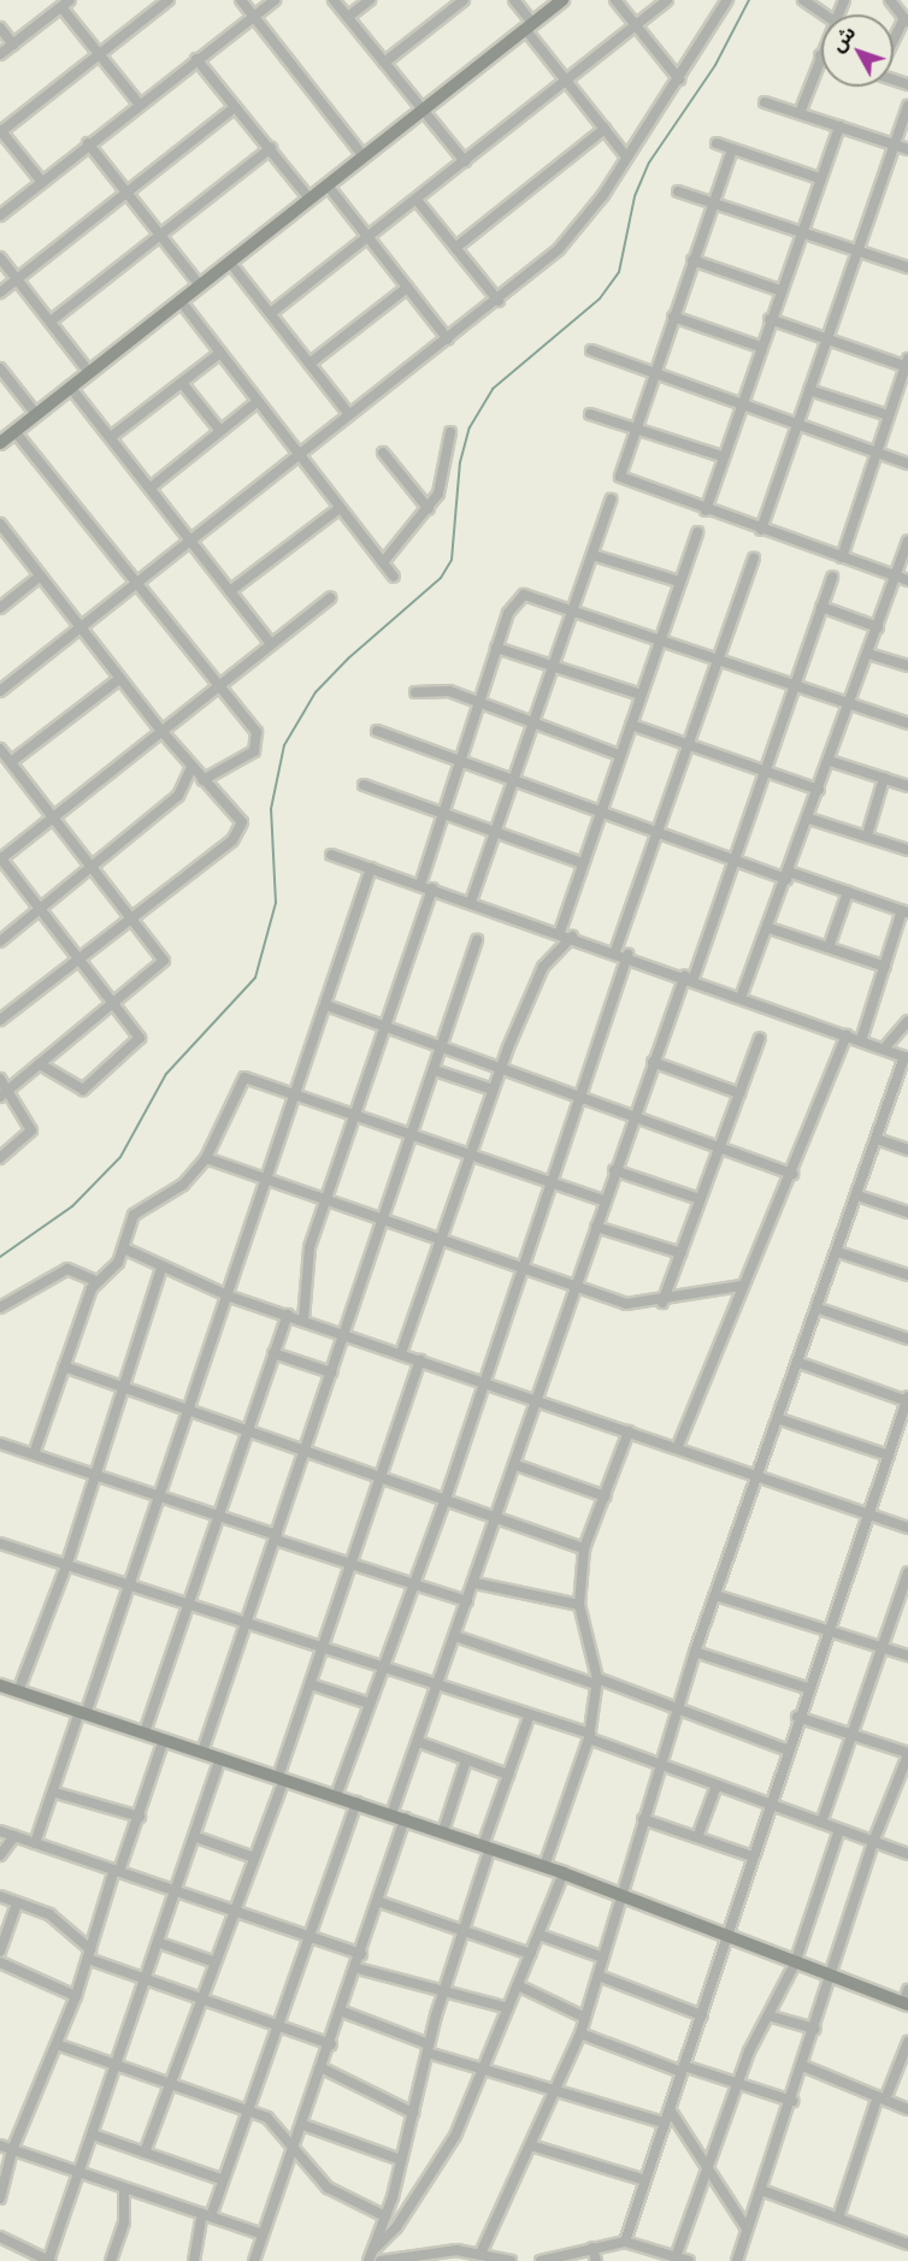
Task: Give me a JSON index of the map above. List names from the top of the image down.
{
  "north": "top left"
}
